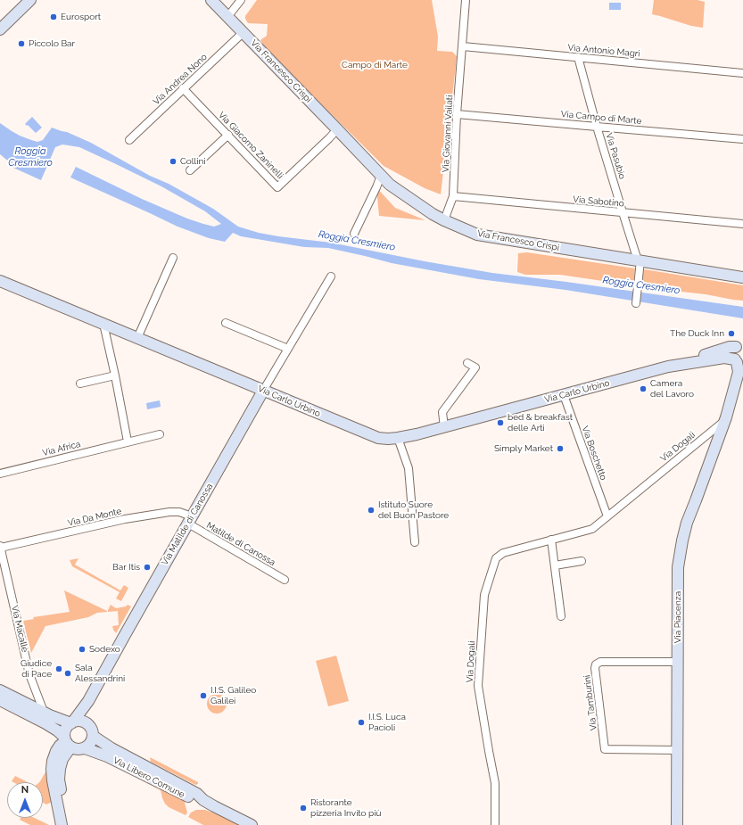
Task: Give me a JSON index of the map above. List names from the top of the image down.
{
  "streets": {
    "street": [
      "Via Antonio Magri",
      "Via Francesco Crispi",
      "Via Andrea Nono",
      "Via Campo di Marte",
      "Via Giovanni Vailati",
      "Via Giacomo Zaninelli",
      "Via Pasubio",
      "Via Sabotino",
      "Via Carlo Urbino",
      "Via Dogali",
      "Via Africa",
      "Via Boschetto",
      "Via Da Monte",
      "Via Matilde di Canossa",
      "Matilde di Canossa",
      "Via Piacenza",
      "Via Macallè",
      "Via Tamburini",
      "Via Libero Comune"
    ]
  },
  "crossings": [
    ["Via Antonio Magri", "Via Giovanni Vailati"],
    ["Via Antonio Magri", "Via Pasubio"],
    ["Via Francesco Crispi", "Via Andrea Nono"],
    ["Via Francesco Crispi", "Via Giovanni Vailati"],
    ["Via Francesco Crispi", "Via Giacomo Zaninelli"],
    ["Via Francesco Crispi", "Via Pasubio"],
    ["Via Andrea Nono", "Via Giacomo Zaninelli"],
    ["Via Campo di Marte", "Via Giovanni Vailati"],
    ["Via Campo di Marte", "Via Pasubio"],
    ["Via Giovanni Vailati", "Via Sabotino"],
    ["Via Pasubio", "Via Sabotino"],
    ["Via Carlo Urbino", "Via Boschetto"],
    ["Via Carlo Urbino", "Via Matilde di Canossa"],
    ["Via Carlo Urbino", "Via Piacenza"],
    ["Via Dogali", "Via Boschetto"],
    ["Via Dogali", "Via Piacenza"],
    ["Via Da Monte", "Via Matilde di Canossa"],
    ["Via Da Monte", "Matilde di Canossa"],
    ["Via Da Monte", "Via Macallè"],
    ["Via Matilde di Canossa", "Matilde di Canossa"],
    ["Via Matilde di Canossa", "Via Libero Comune"],
    ["Via Piacenza", "Via Tamburini"]
  ],
  "water": ["Roggia Cresmiero"],
  "parks": ["Campo di Marte"],
  "places": [
    "Eurosport",
    "Piccolo Bar",
    "Collini",
    "The Duck Inn",
    "Camera del Lavoro",
    "bed & breakfast delle Arti",
    "Simply Market",
    "Istituto Suore del Buon Pastore",
    "Bar Itis",
    "Sodexo",
    "Giudice di Pace",
    "Sala Alessandrini",
    "I.I.S. Galileo Galilei",
    "I.I.S. Luca Pacioli",
    "Ristorante pizzeria Invito più"
  ],
  "north": "top"
}
